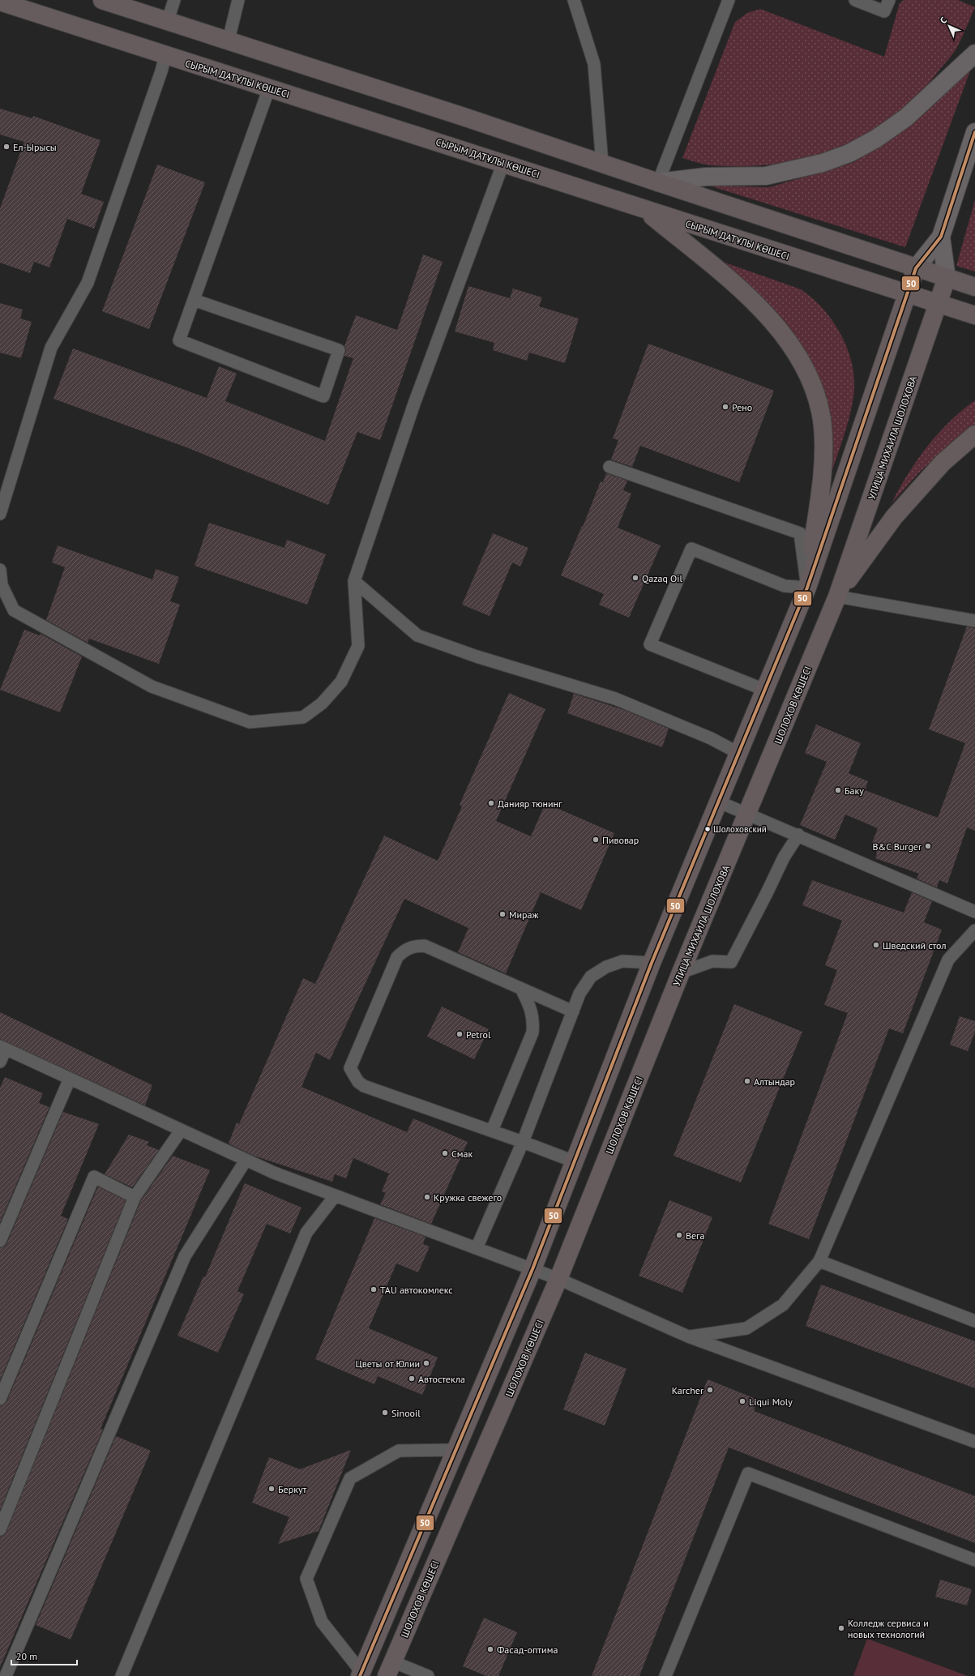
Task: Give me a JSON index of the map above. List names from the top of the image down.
{
  "streets": {
    "highway": ["СЫРЫМ ДАТҰЛЫ КӨШЕСІ", "УЛИЦА МИХАИЛА ШОЛОХОВА", "ШОЛОХОВ КӨШЕСІ"]
  },
  "crossings": [
    ["СЫРЫМ ДАТҰЛЫ КӨШЕСІ", "УЛИЦА МИХАИЛА ШОЛОХОВА"],
    ["УЛИЦА МИХАИЛА ШОЛОХОВА", "ШОЛОХОВ КӨШЕСІ"]
  ],
  "places": [
    "Ел-Ырысы",
    "Рено",
    "Qazaq Oil",
    "Баку",
    "Данияр тюнинг",
    "Шолоховский",
    "Пивовар",
    "B&C Burger",
    "Мираж",
    "Шведский стол",
    "Petrol",
    "Алтындар",
    "Смак",
    "Кружка свежего",
    "Вега",
    "TAU автокомлекс",
    "Цветы от Юлии",
    "Автостекла",
    "Karcher",
    "Liqui Moly",
    "Sinooil",
    "Беркут",
    "Колледж сервиса и новых технологий",
    "Фасад-оптима"
  ],
  "lines": ["transit line 50"],
  "scale_bar": "20 m",
  "north": "top left"
}
